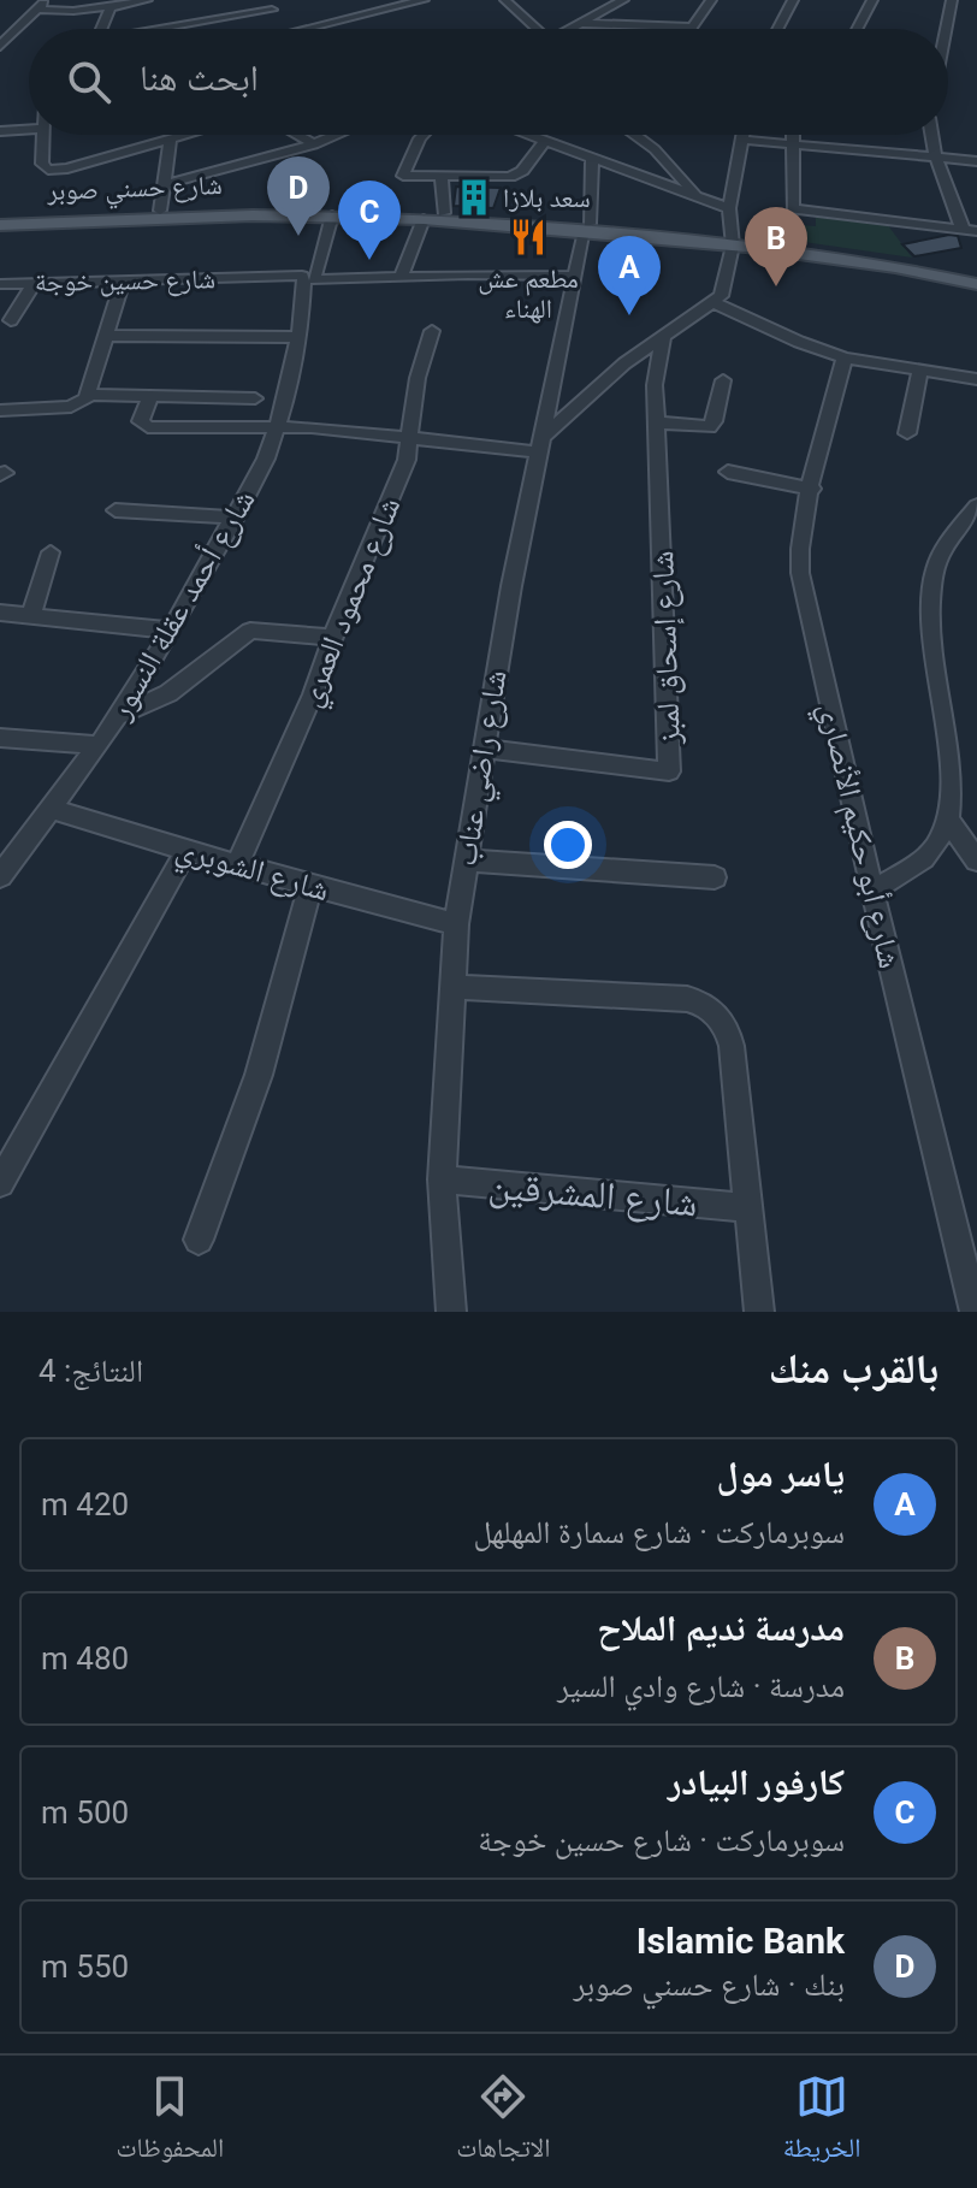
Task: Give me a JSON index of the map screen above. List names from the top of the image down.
{
  "streets": {
    "main road": ["شارع حسني صوبر"],
    "street": [
      "شارع حسين خوجة",
      "شارع محمود العمري",
      "شارع أحمد عقلة النسور",
      "شارع إسحاق لمبز",
      "شارع راضي عناب",
      "شارع أبو حكيم الأنصاري",
      "شارع الشوبري",
      "شارع المشرقين"
    ]
  },
  "crossings": [
    ["شارع حسني صوبر", "شارع أحمد عقلة النسور"],
    ["شارع حسني صوبر", "شارع راضي عناب"],
    ["شارع حسين خوجة", "شارع أحمد عقلة النسور"],
    ["شارع حسين خوجة", "شارع راضي عناب"],
    ["شارع محمود العمري", "شارع الشوبري"],
    ["شارع أحمد عقلة النسور", "شارع الشوبري"],
    ["شارع إسحاق لمبز", "شارع راضي عناب"],
    ["شارع راضي عناب", "شارع الشوبري"],
    ["شارع راضي عناب", "شارع المشرقين"]
  ],
  "places": {
    "building": ["سعد بلازا"],
    "restaurant": ["مطعم عش الهناء"]
  },
  "page": {
    "search": "ابحث هنا",
    "pins": [
      "D",
      "C",
      "B",
      "A"
    ],
    "heading": ["بالقرب منك", "النتائج: 4"],
    "list": [
      {
        "mark": "A",
        "name": "ياسر مول",
        "note": "سوبرماركت · شارع سمارة المهلهل",
        "value": "420 m"
      },
      {
        "mark": "B",
        "name": "مدرسة نديم الملاح",
        "note": "مدرسة · شارع وادي السير",
        "value": "480 m"
      },
      {
        "mark": "C",
        "name": "كارفور البيادر",
        "note": "سوبرماركت · شارع حسين خوجة",
        "value": "500 m"
      },
      {
        "mark": "D",
        "name": "Islamic Bank",
        "note": "بنك · شارع حسني صوبر",
        "value": "550 m"
      }
    ],
    "nav": ["الخريطة", "الاتجاهات", "المحفوظات"]
  }
}
